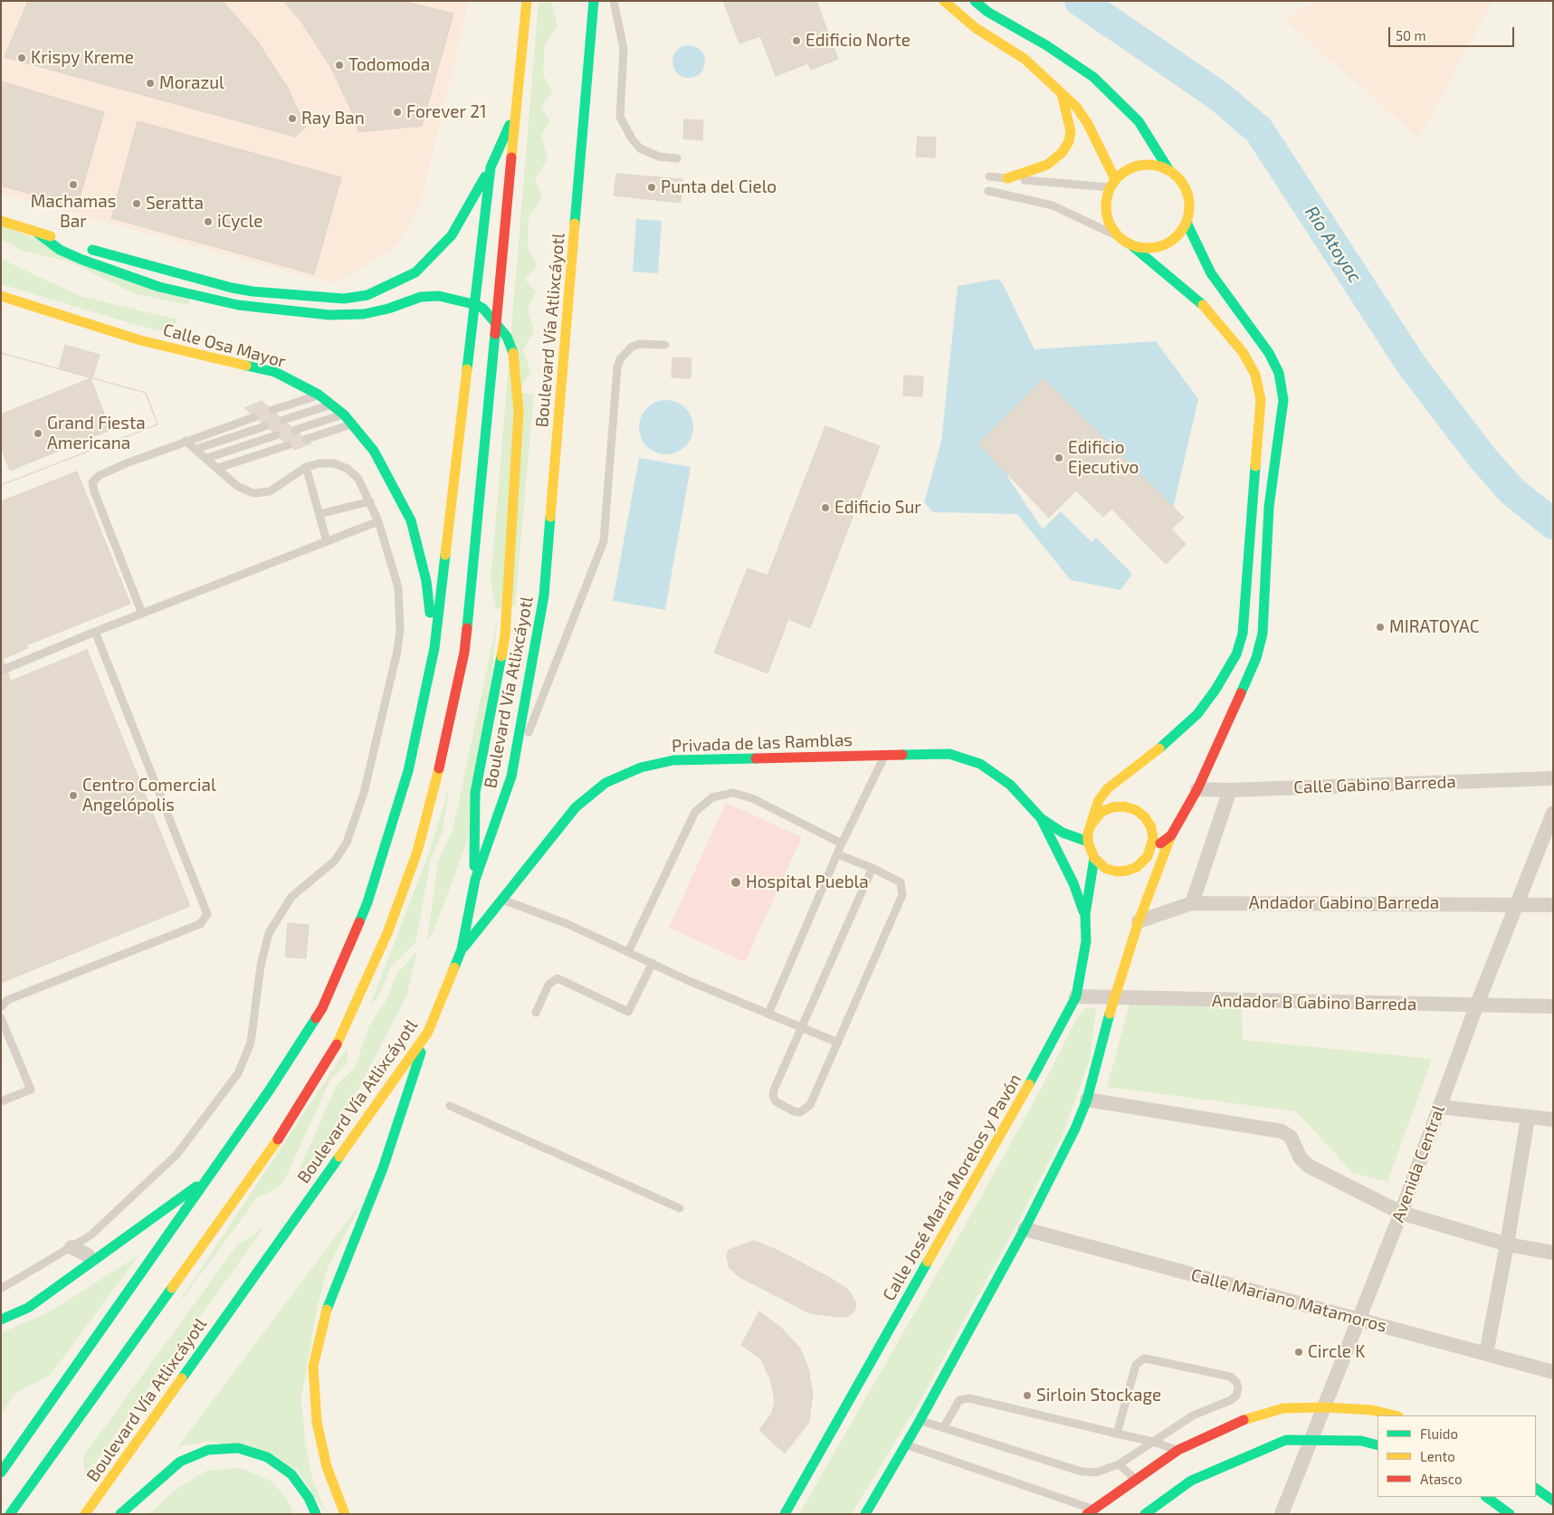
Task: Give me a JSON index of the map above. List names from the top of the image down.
{
  "streets": {
    "main road": [
      "Boulevard Vía Atlixcáyotl",
      "Calle Osa Mayor",
      "Privada de las Ramblas",
      "Calle José María Morelos y Pavón"
    ],
    "street": [
      "Calle Gabino Barreda",
      "Andador Gabino Barreda",
      "Andador B Gabino Barreda",
      "Avenida Central",
      "Calle Mariano Matamoros"
    ]
  },
  "crossings": [
    ["Boulevard Vía Atlixcáyotl", "Privada de las Ramblas"],
    ["Privada de las Ramblas", "Calle José María Morelos y Pavón"],
    ["Andador Gabino Barreda", "Avenida Central"],
    ["Andador B Gabino Barreda", "Avenida Central"],
    ["Andador B Gabino Barreda", "Calle José María Morelos y Pavón"],
    ["Avenida Central", "Calle Mariano Matamoros"]
  ],
  "water": ["Río Atoyac"],
  "places": [
    "Edificio Norte",
    "Krispy Kreme",
    "Todomoda",
    "Morazul",
    "Forever 21",
    "Ray Ban",
    "Machamas Bar",
    "Punta del Cielo",
    "Seratta",
    "iCycle",
    "Grand Fiesta Americana",
    "Edificio Ejecutivo",
    "Edificio Sur",
    "MIRATOYAC",
    "Centro Comercial Angelópolis",
    "Hospital Puebla",
    "Circle K",
    "Sirloin Stockage"
  ],
  "legend": ["Fluido", "Lento", "Atasco"],
  "scale_bar": "50 m"
}
